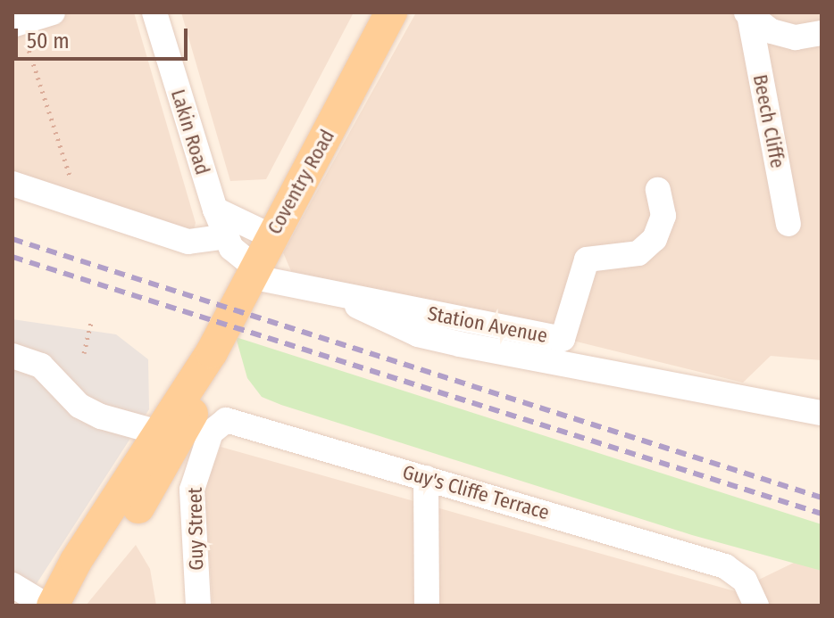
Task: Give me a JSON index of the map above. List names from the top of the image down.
{
  "streets": {
    "main road": ["Coventry Road"],
    "street": [
      "Beech Cliffe",
      "Lakin Road",
      "Station Avenue",
      "Guy's Cliffe Terrace",
      "Guy Street"
    ]
  },
  "crossings": [
    ["Lakin Road", "Coventry Road"],
    ["Lakin Road", "Station Avenue"],
    ["Coventry Road", "Station Avenue"],
    ["Guy's Cliffe Terrace", "Guy Street"]
  ],
  "scale_bar": "50 m"
}
